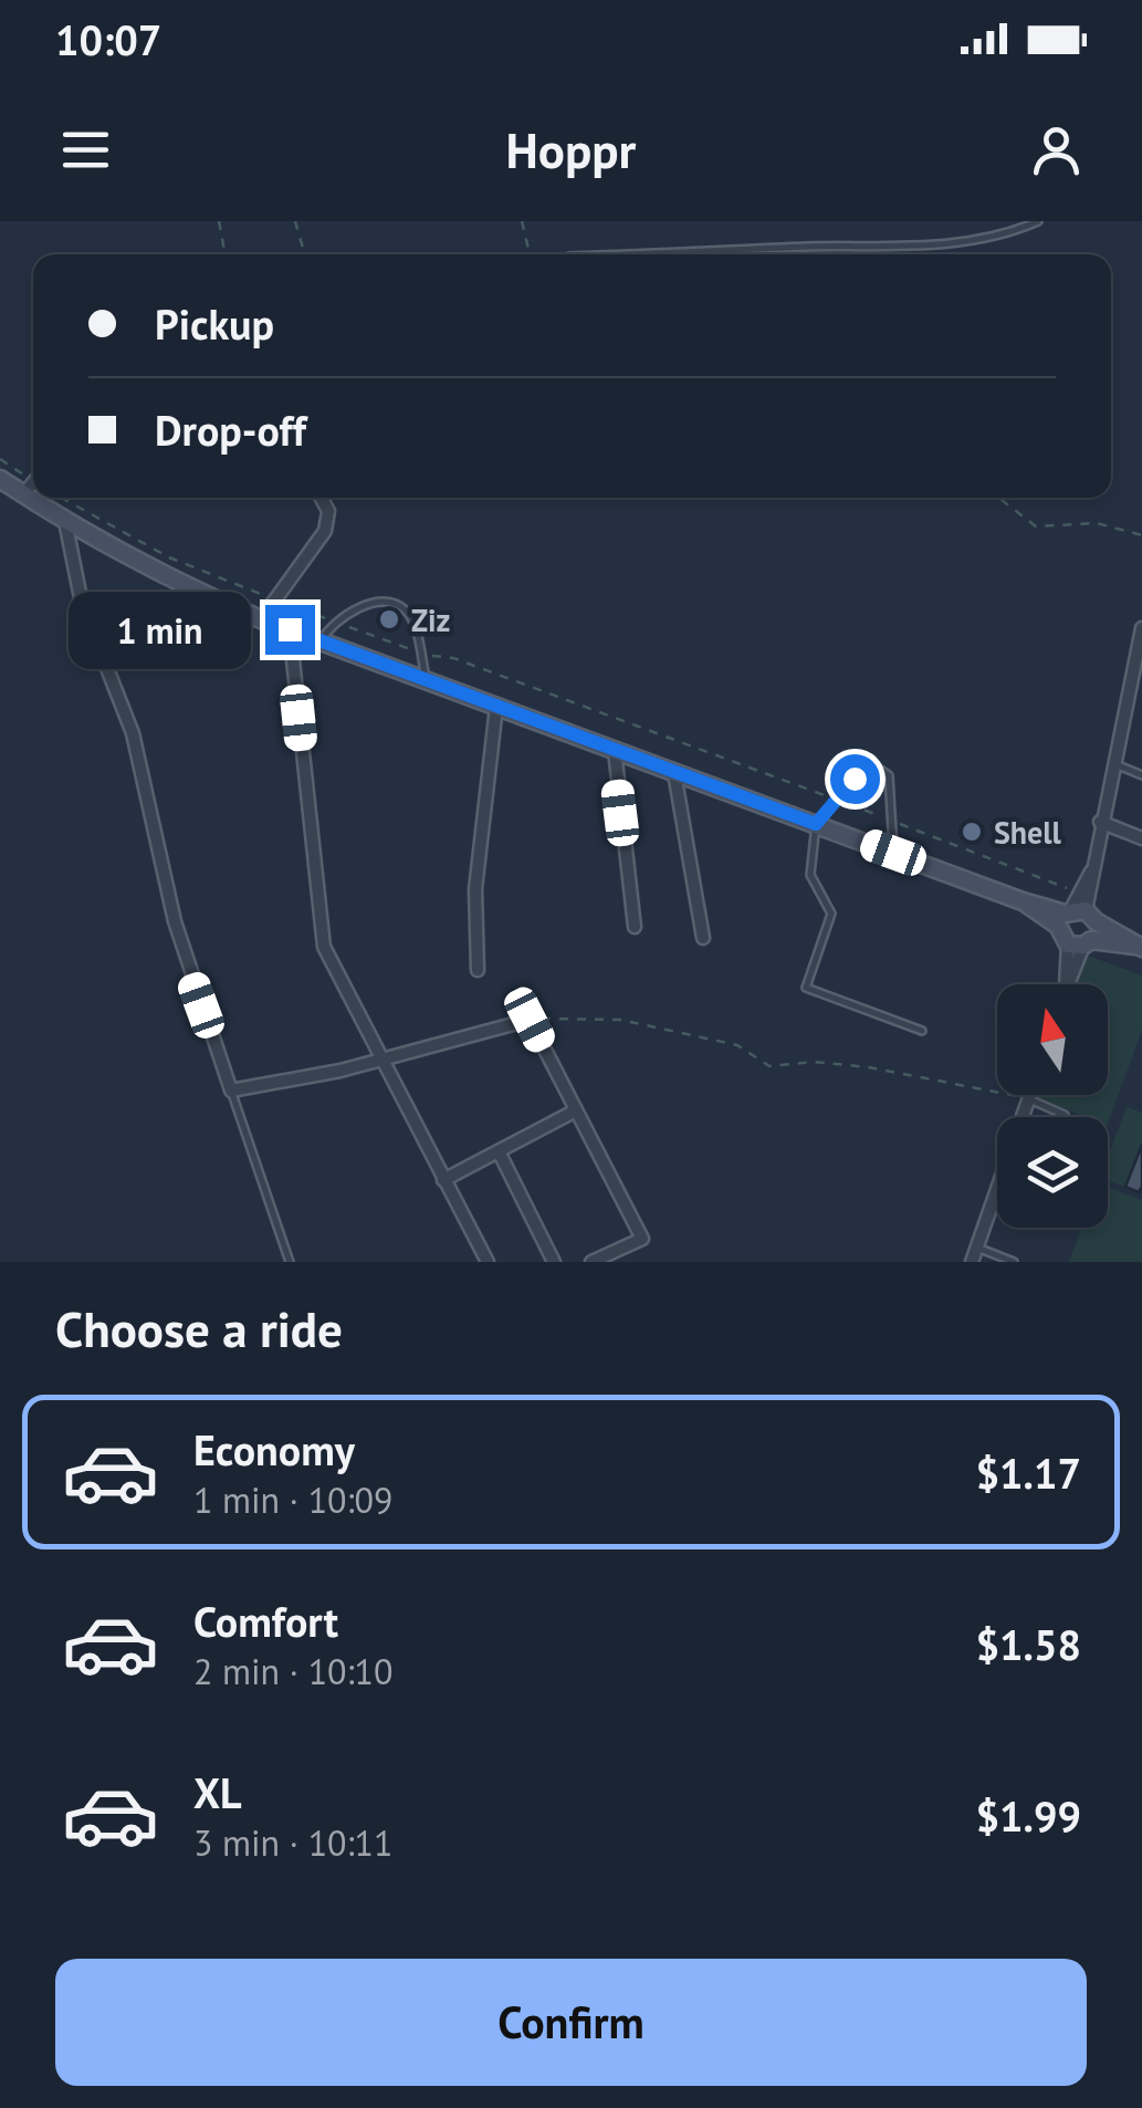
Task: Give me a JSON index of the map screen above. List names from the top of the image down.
{
  "places": ["Ziz", "Shell"],
  "north": "top",
  "page": {
    "status": "10:07",
    "header": "Hoppr",
    "banner": ["Pickup", "Drop-off"],
    "bubble": "1 min",
    "heading": "Choose a ride",
    "list": [
      {
        "name": "Economy",
        "note": "1 min · 10:09",
        "value": "$1.17"
      },
      {
        "name": "Comfort",
        "note": "2 min · 10:10",
        "value": "$1.58"
      },
      {
        "name": "XL",
        "note": "3 min · 10:11",
        "value": "$1.99"
      }
    ],
    "buttons": "Confirm"
  }
}
